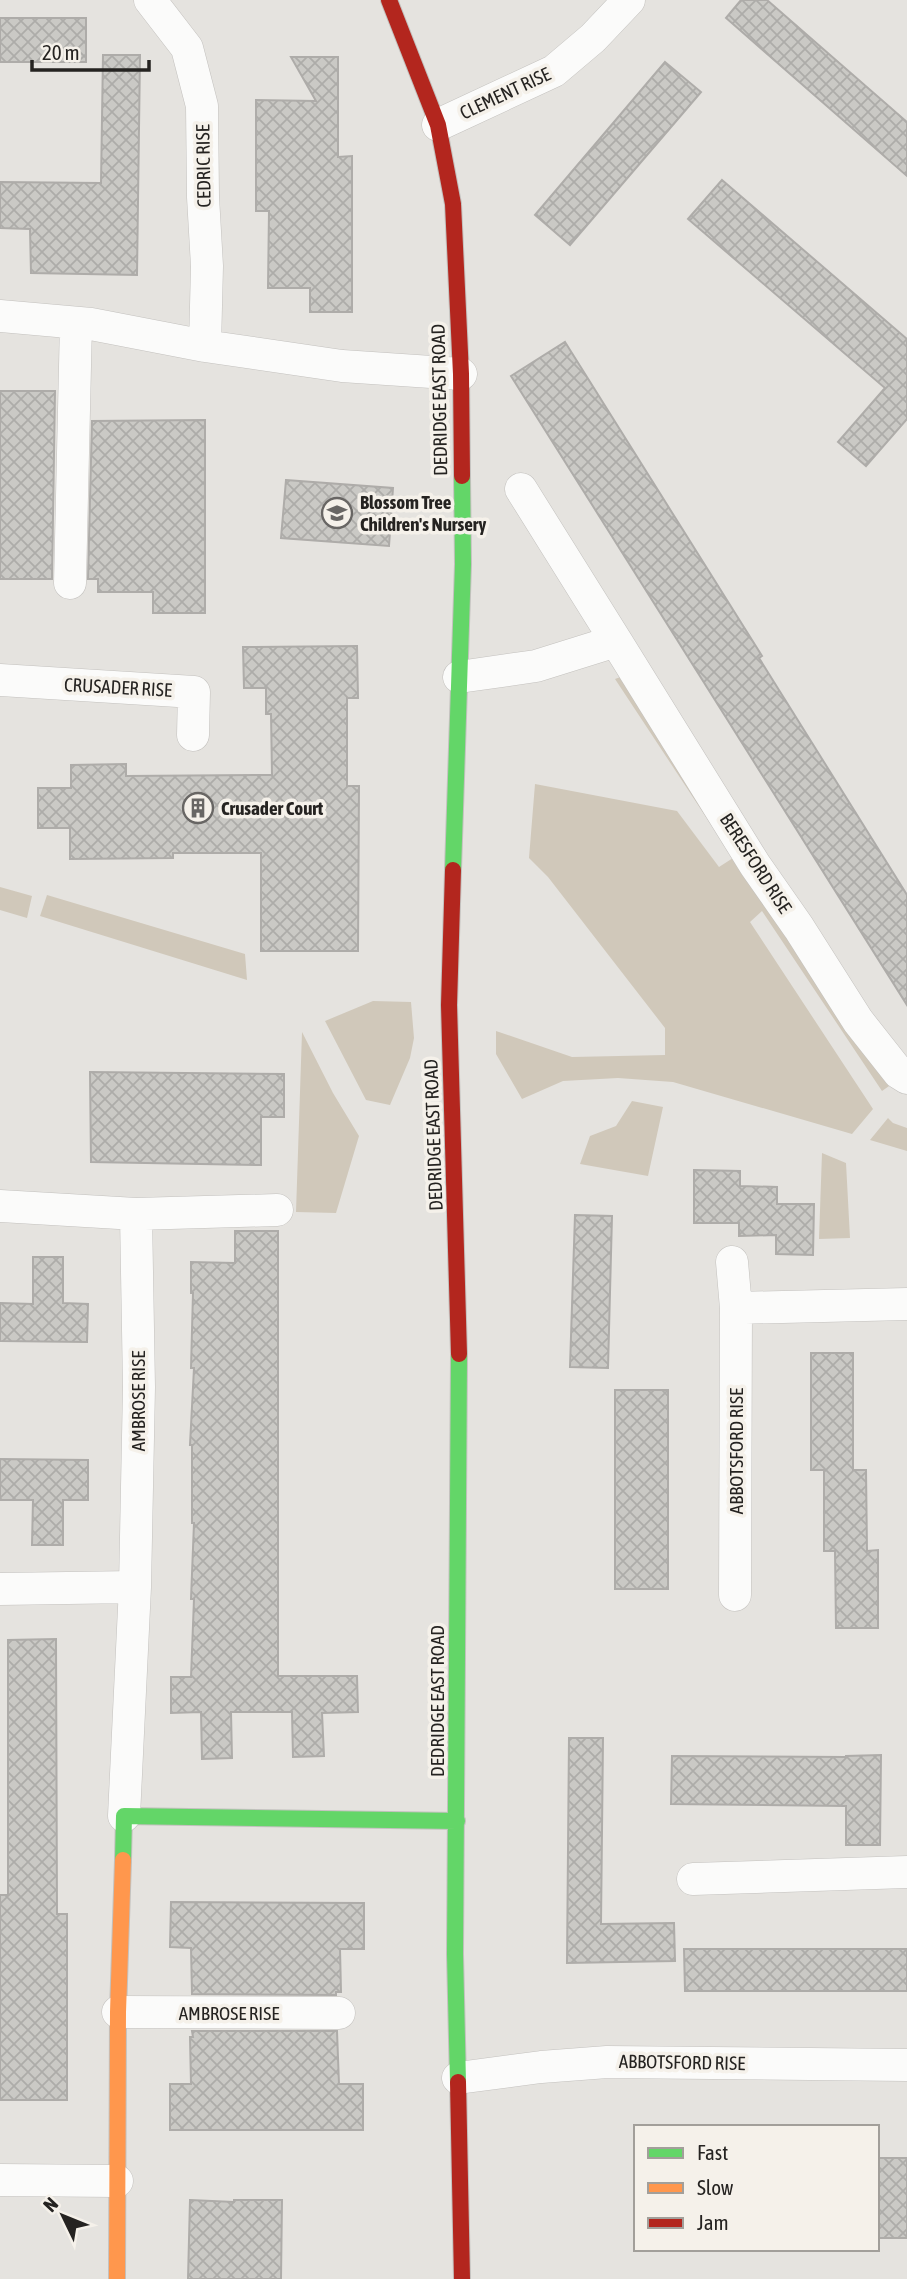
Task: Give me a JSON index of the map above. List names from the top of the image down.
{
  "streets": {
    "street": [
      "CLEMENT RISE",
      "CEDRIC RISE",
      "DEDRIDGE EAST ROAD",
      "CRUSADER RISE",
      "BERESFORD RISE",
      "AMBROSE RISE",
      "ABBOTSFORD RISE"
    ]
  },
  "crossings": [
    ["CLEMENT RISE", "DEDRIDGE EAST ROAD"],
    ["DEDRIDGE EAST ROAD", "ABBOTSFORD RISE"]
  ],
  "places": {
    "school or university": ["Blossom Tree Children's Nursery"],
    "building": ["Crusader Court"]
  },
  "legend": ["Fast", "Slow", "Jam"],
  "scale_bar": "20 m",
  "north": "top left"
}
